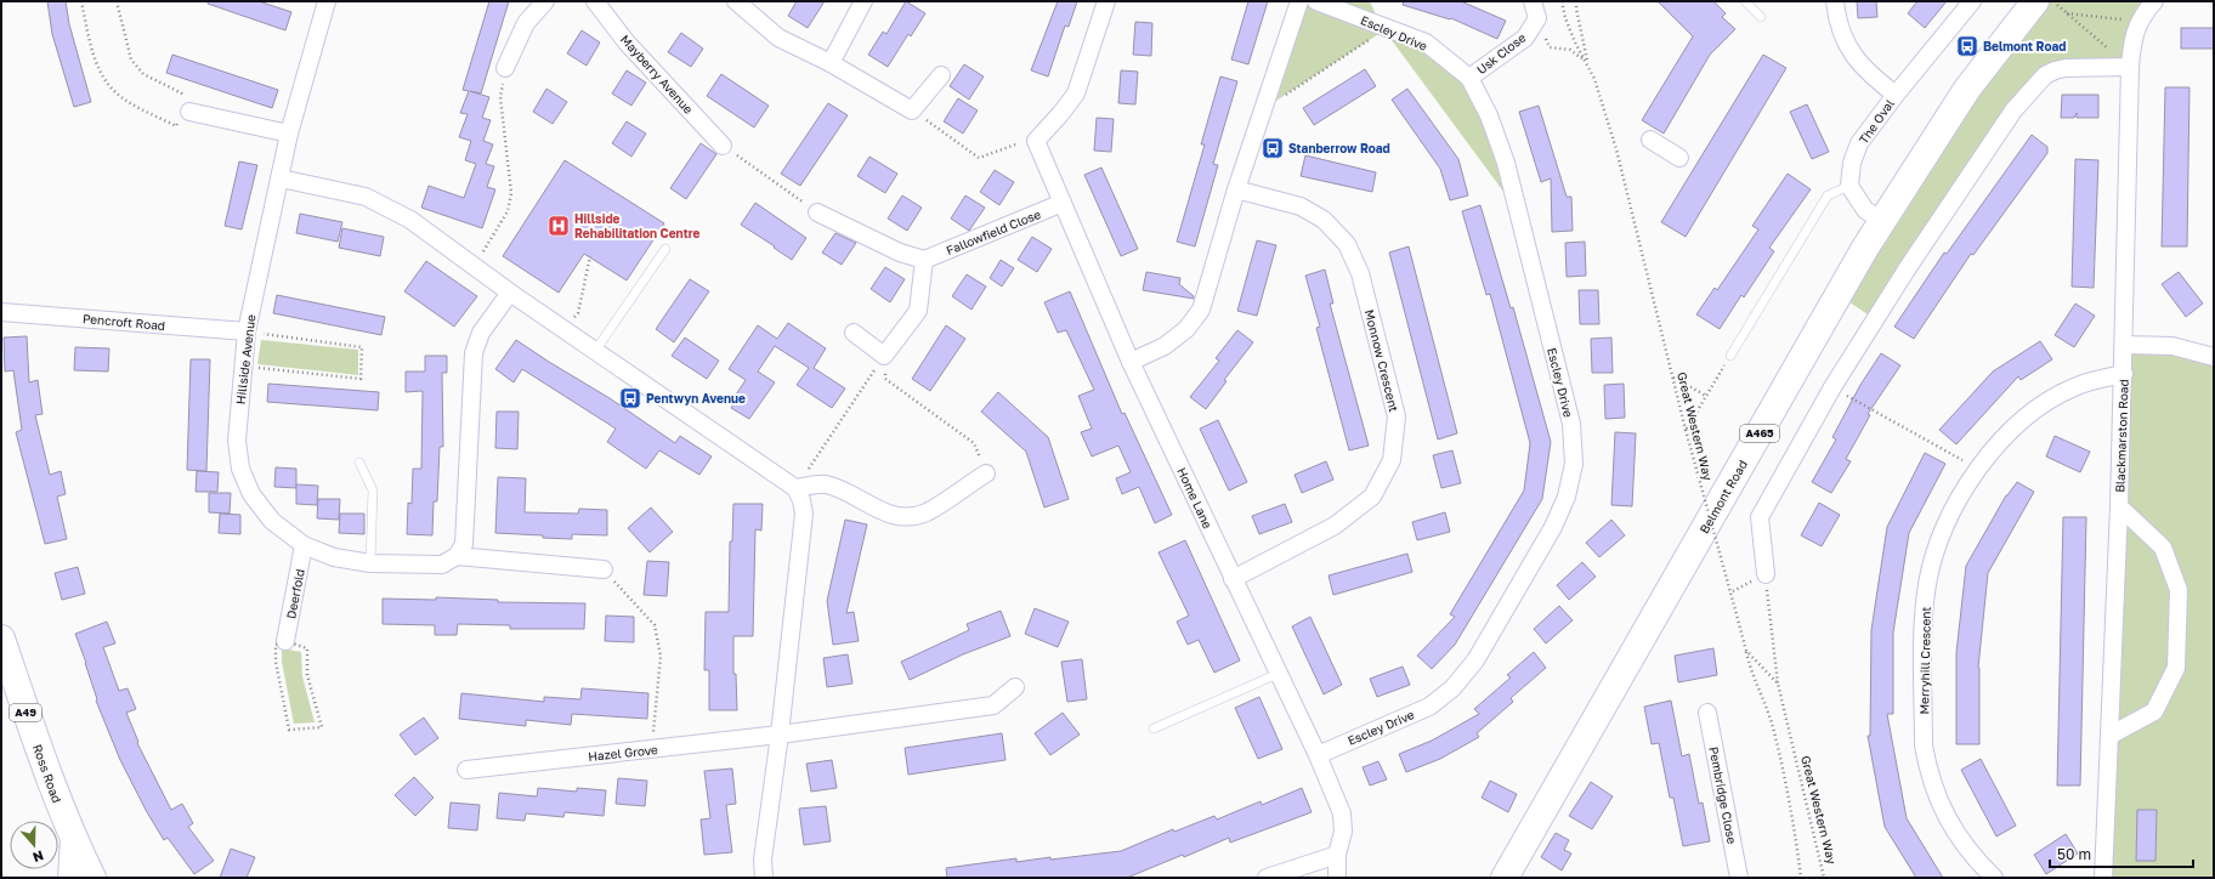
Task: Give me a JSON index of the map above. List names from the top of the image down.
{
  "streets": {
    "highway": [
      "A465",
      "Belmont Road",
      "A49",
      "Ross Road"
    ],
    "street": [
      "Escley Drive",
      "Usk Close",
      "Mayberry Avenue",
      "The Oval",
      "Fallowfield Close",
      "Pencroft Road",
      "Hillside Avenue",
      "Monnow Crescent",
      "Blackmarston Road",
      "Home Lane",
      "Deerfold",
      "Merryhill Crescent",
      "Hazel Grove",
      "Pembridge Close"
    ],
    "path": ["Great Western Way"]
  },
  "crossings": [
    ["Escley Drive", "Usk Close"],
    ["Escley Drive", "Home Lane"],
    ["Fallowfield Close", "Home Lane"],
    ["Pencroft Road", "Hillside Avenue"],
    ["Hillside Avenue", "Deerfold"],
    ["Monnow Crescent", "Home Lane"],
    ["Blackmarston Road", "Merryhill Crescent"]
  ],
  "places": {
    "bus stop": ["Belmont Road", "Stanberrow Road", "Pentwyn Avenue"],
    "hospital": ["Hillside Rehabilitation Centre"]
  },
  "scale_bar": "50 m",
  "north": "bottom"
}
